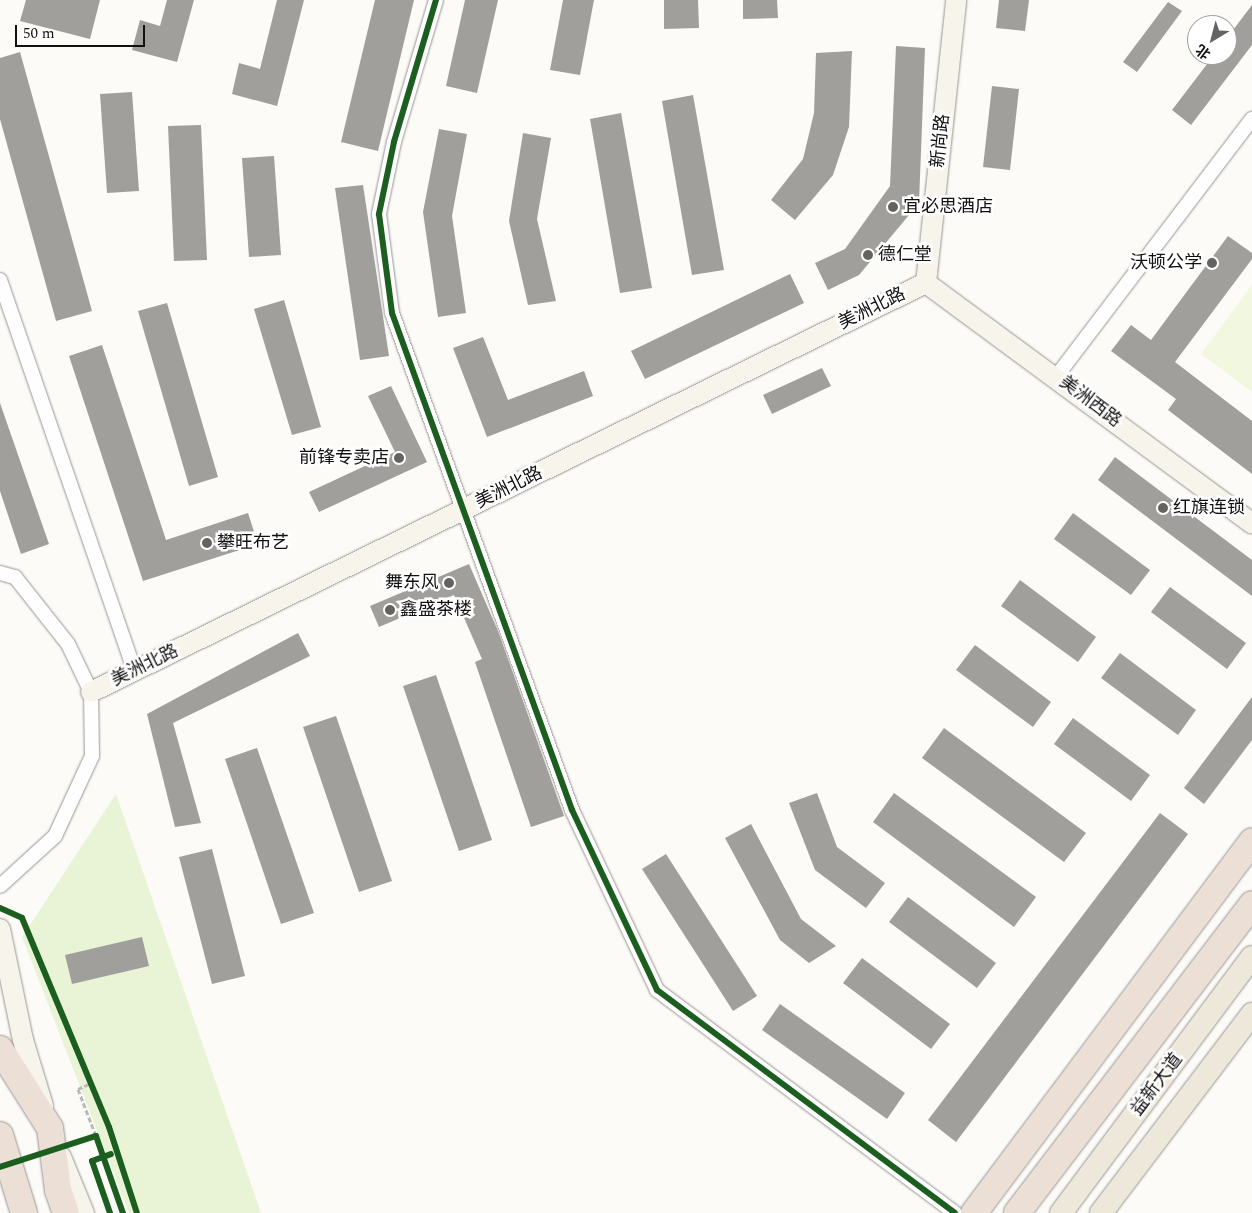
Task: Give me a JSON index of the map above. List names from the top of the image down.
{
  "streets": {
    "main road": ["益新大道"],
    "street": ["新尚路", "美洲北路", "美洲西路"]
  },
  "crossings": [
    ["新尚路", "美洲北路"],
    ["新尚路", "美洲西路"],
    ["美洲北路", "美洲西路"]
  ],
  "places": [
    "宜必思酒店",
    "德仁堂",
    "沃顿公学",
    "前锋专卖店",
    "红旗连锁",
    "攀旺布艺",
    "舞东风",
    "鑫盛茶楼"
  ],
  "scale_bar": "50 m",
  "north": "bottom left"
}
